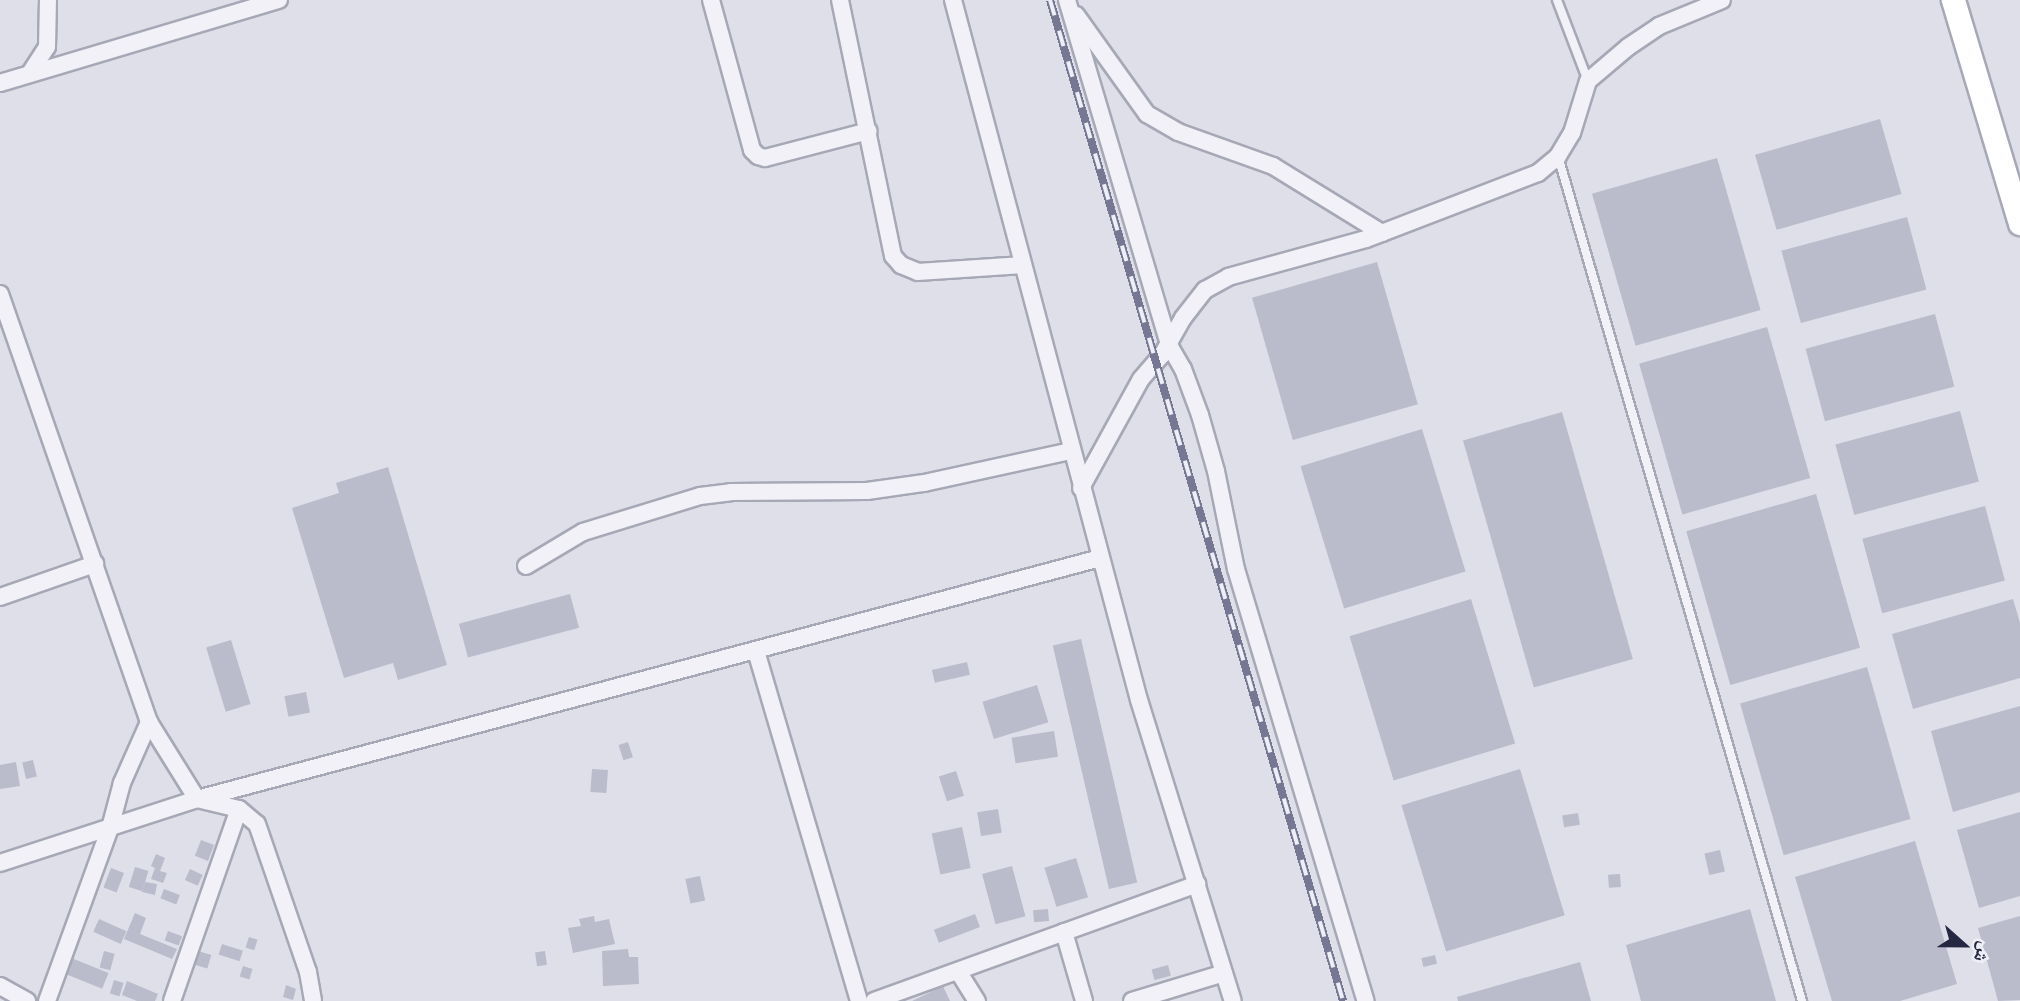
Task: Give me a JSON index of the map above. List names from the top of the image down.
{
  "north": "right"
}
